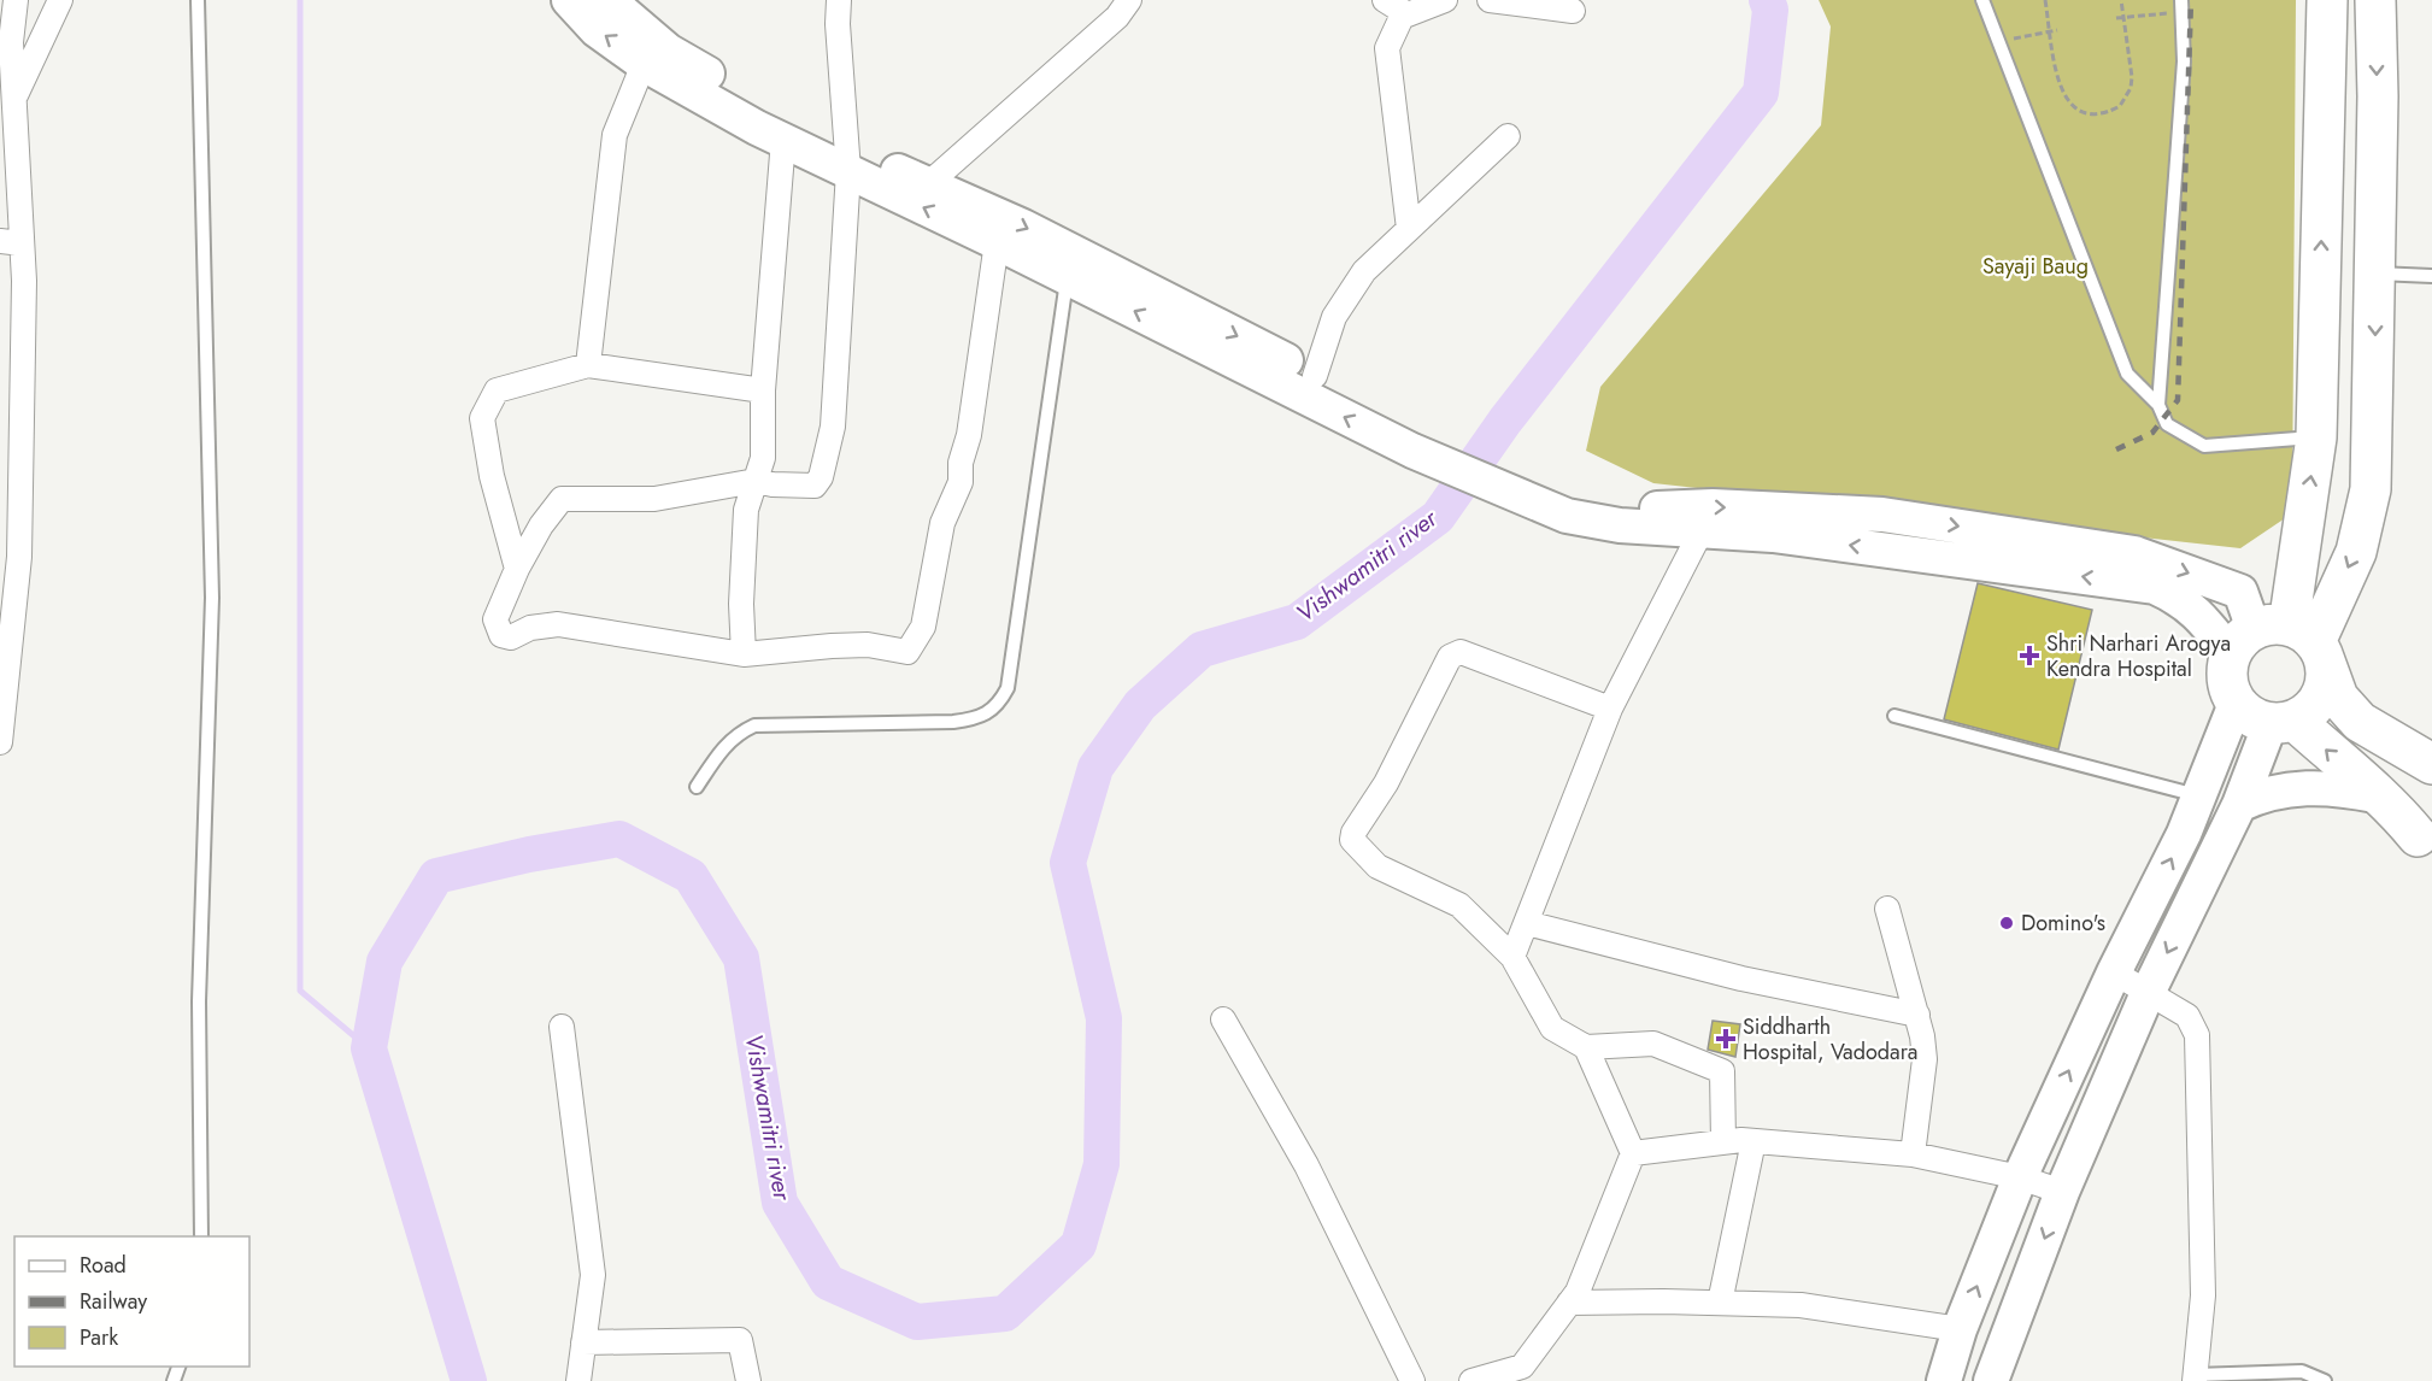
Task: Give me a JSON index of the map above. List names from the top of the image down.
{
  "water": ["Vishwamitri river"],
  "parks": ["Sayaji Baug"],
  "places": {
    "health": ["Shri Narhari Arogya Kendra Hospital", "Siddharth Hospital, Vadodara"],
    "other": ["Domino's"]
  },
  "legend": ["Road", "Railway", "Park"]
}
